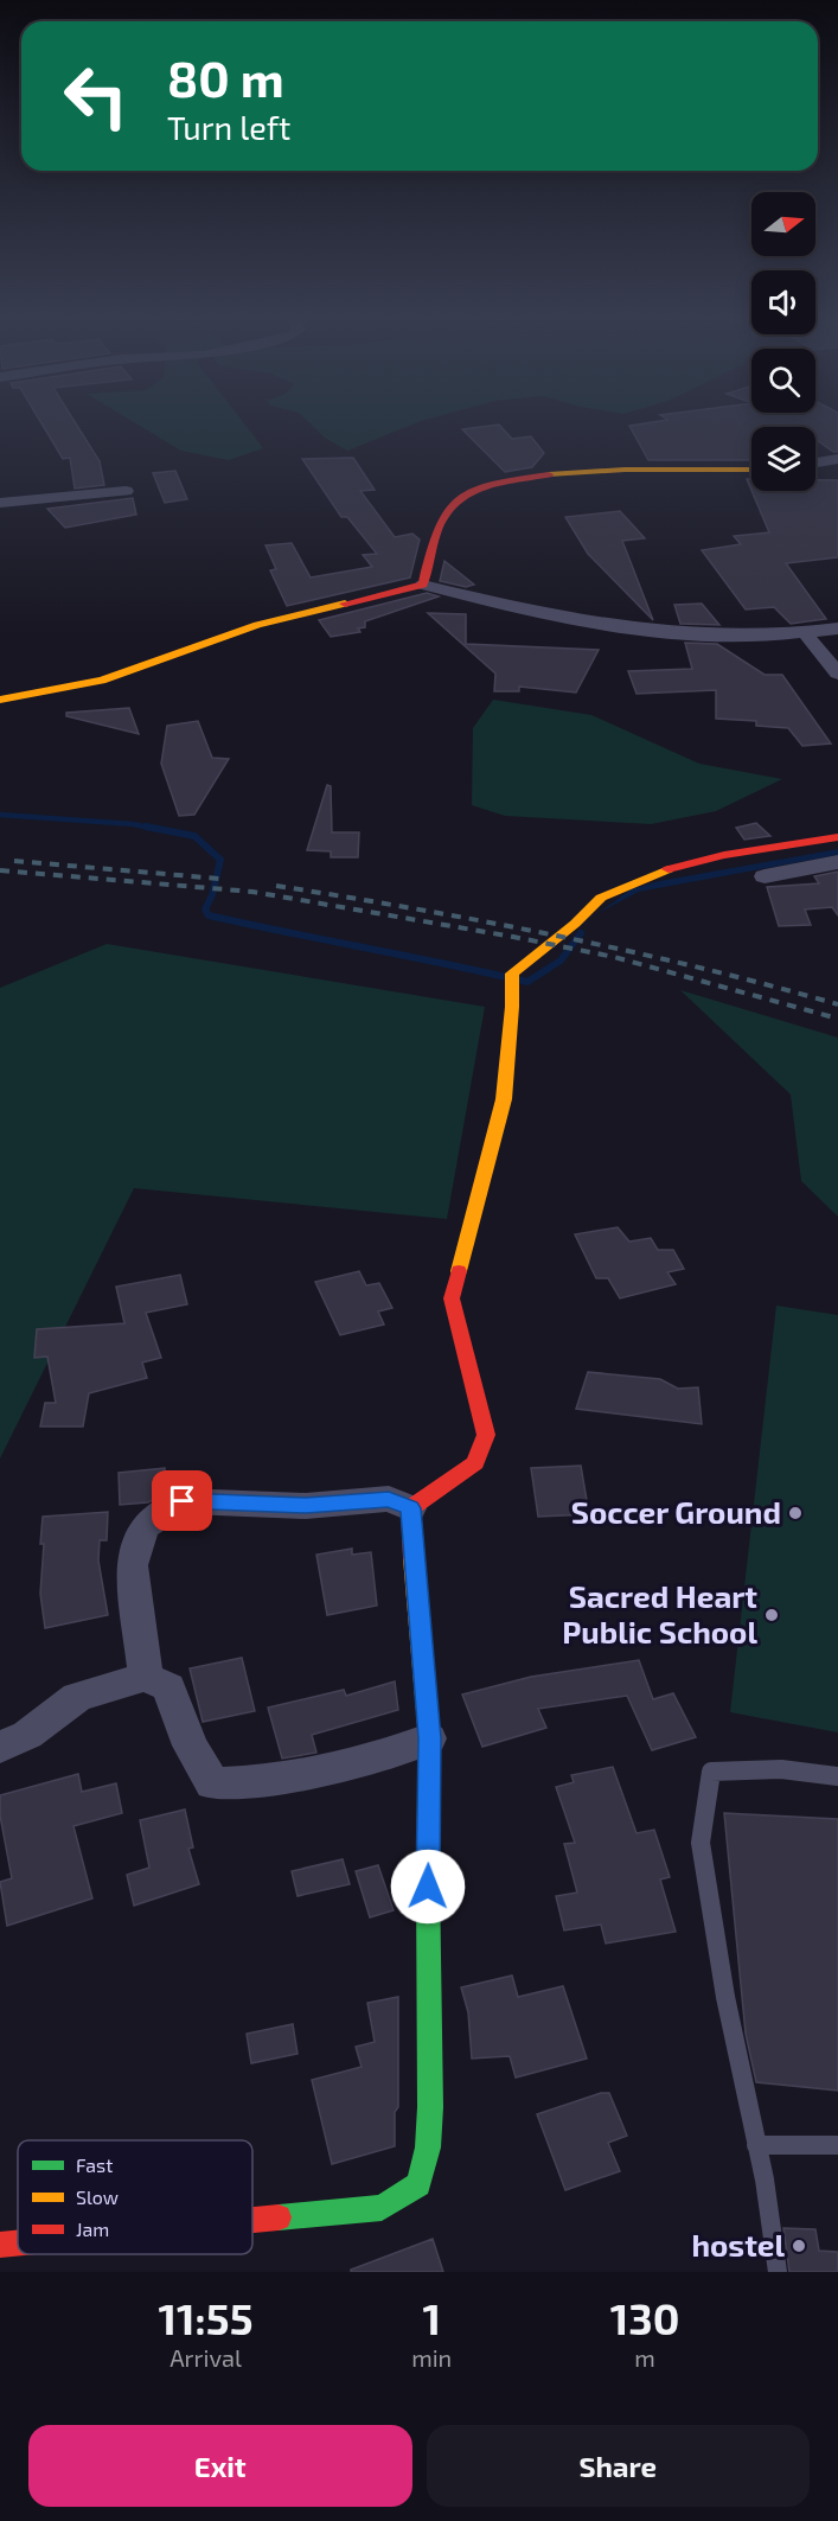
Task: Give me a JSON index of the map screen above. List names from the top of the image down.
{
  "places": ["Soccer Ground", "Sacred Heart Public School", "hostel"],
  "legend": ["Fast", "Slow", "Jam"],
  "north": "right",
  "page": {
    "turn": ["80 m", "Turn left"],
    "eta": [
      "11:55",
      "Arrival",
      "1",
      "min",
      "130",
      "m"
    ],
    "buttons": ["Exit", "Share"]
  }
}
